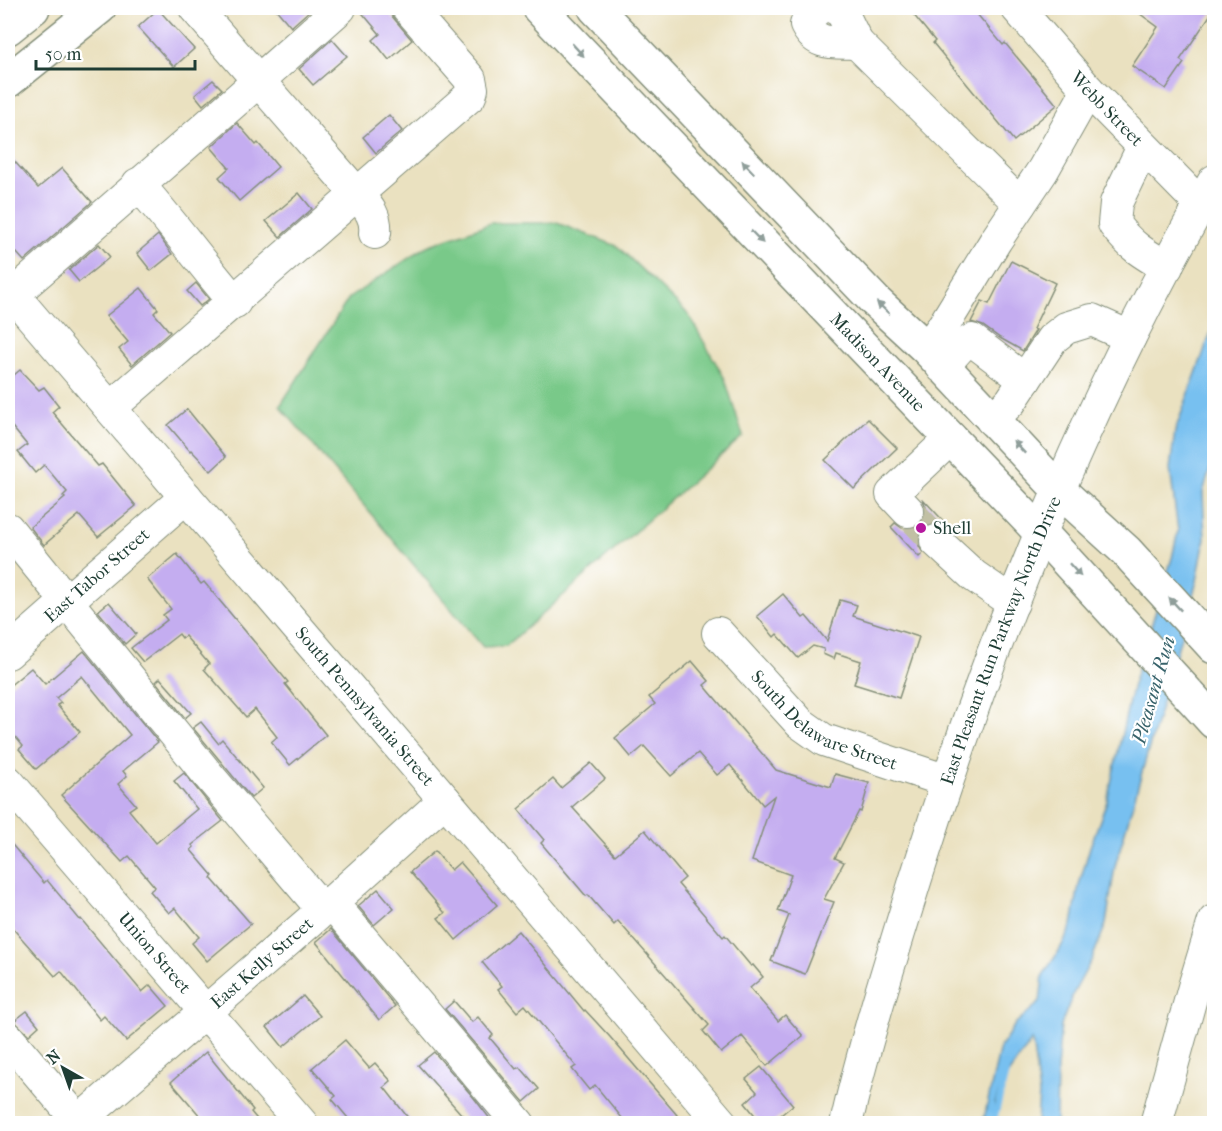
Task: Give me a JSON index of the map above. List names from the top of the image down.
{
  "streets": {
    "main road": ["Madison Avenue"],
    "street": [
      "Webb Street",
      "East Tabor Street",
      "East Pleasant Run Parkway North Drive",
      "South Pennsylvania Street",
      "South Delaware Street",
      "Union Street",
      "East Kelly Street"
    ]
  },
  "crossings": [
    ["Webb Street", "East Pleasant Run Parkway North Drive"],
    ["Madison Avenue", "East Pleasant Run Parkway North Drive"],
    ["East Tabor Street", "South Pennsylvania Street"],
    ["East Pleasant Run Parkway North Drive", "South Delaware Street"],
    ["South Pennsylvania Street", "East Kelly Street"],
    ["Union Street", "East Kelly Street"]
  ],
  "water": ["Pleasant Run"],
  "places": ["Shell"],
  "scale_bar": "50 m",
  "north": "top left"
}
